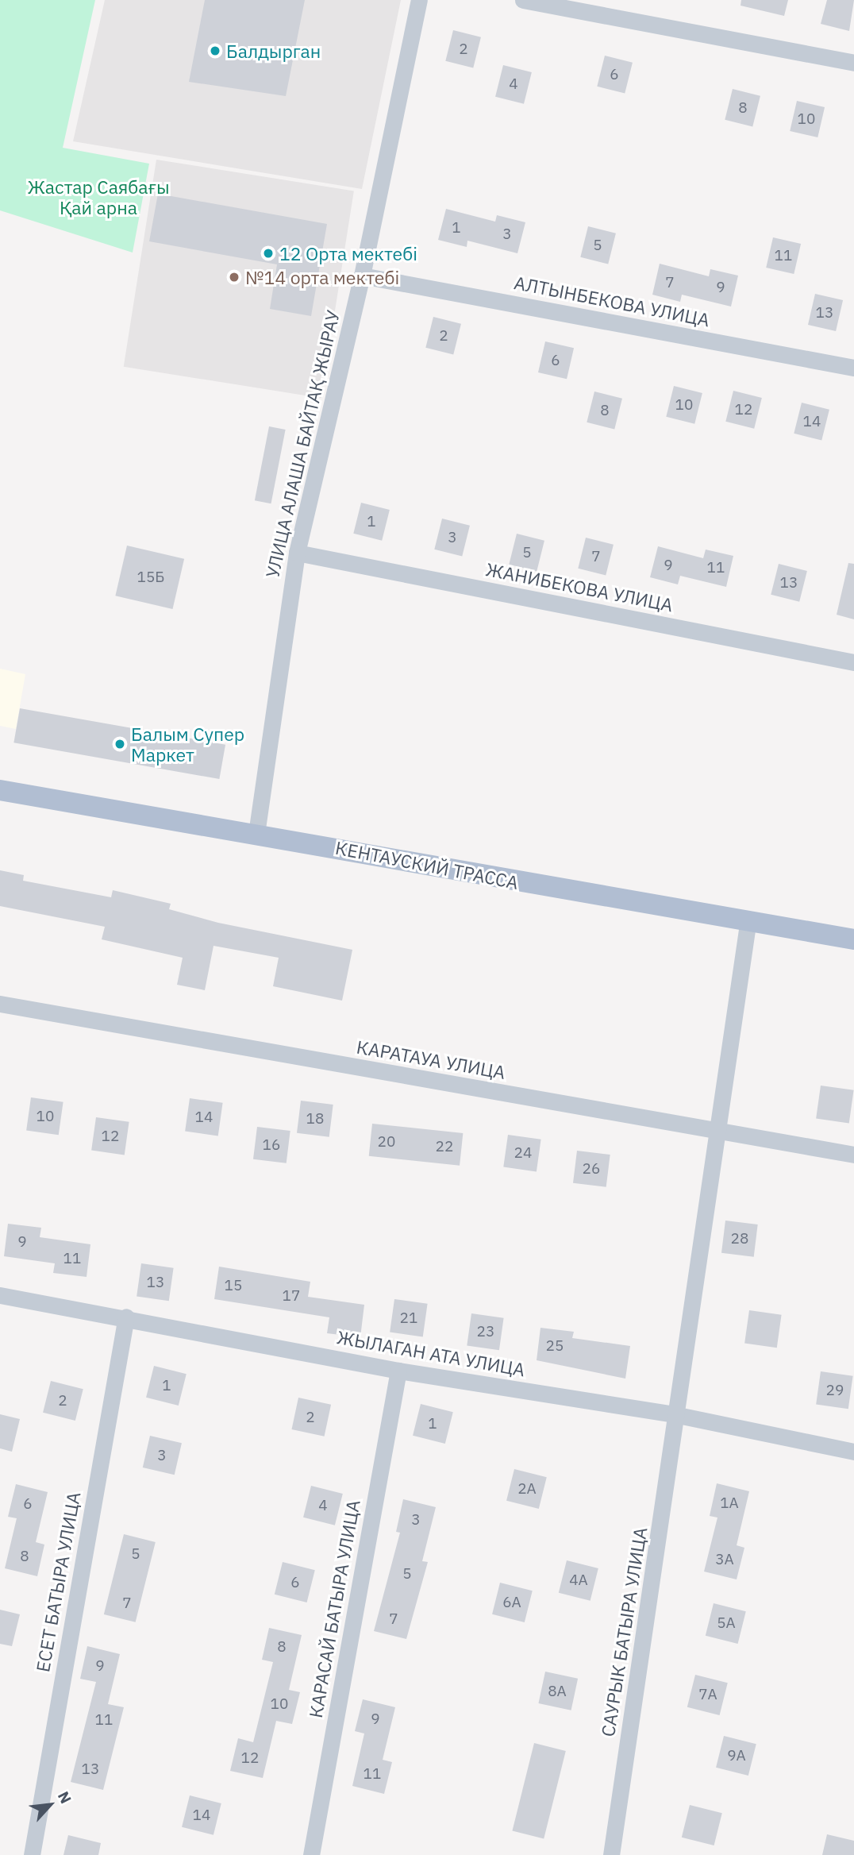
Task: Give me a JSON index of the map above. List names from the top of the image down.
{
  "streets": {
    "main road": ["КЕНТАУСКИЙ ТРАССА"],
    "street": [
      "АЛТЫНБЕКОВА УЛИЦА",
      "УЛИЦА АЛАША БАЙТАҚ ЖЫРАУ",
      "ЖАНИБЕКОВА УЛИЦА",
      "КАРАТАУА УЛИЦА",
      "ЖЫЛАГАН АТА УЛИЦА",
      "ЕСЕТ БАТЫРА УЛИЦА",
      "КАРАСАЙ БАТЫРА УЛИЦА",
      "САУРЫК БАТЫРА УЛИЦА"
    ]
  },
  "crossings": [
    ["АЛТЫНБЕКОВА УЛИЦА", "УЛИЦА АЛАША БАЙТАҚ ЖЫРАУ"],
    ["УЛИЦА АЛАША БАЙТАҚ ЖЫРАУ", "ЖАНИБЕКОВА УЛИЦА"],
    ["УЛИЦА АЛАША БАЙТАҚ ЖЫРАУ", "КЕНТАУСКИЙ ТРАССА"],
    ["КЕНТАУСКИЙ ТРАССА", "САУРЫК БАТЫРА УЛИЦА"],
    ["КАРАТАУА УЛИЦА", "САУРЫК БАТЫРА УЛИЦА"],
    ["ЖЫЛАГАН АТА УЛИЦА", "ЕСЕТ БАТЫРА УЛИЦА"],
    ["ЖЫЛАГАН АТА УЛИЦА", "КАРАСАЙ БАТЫРА УЛИЦА"],
    ["ЖЫЛАГАН АТА УЛИЦА", "САУРЫК БАТЫРА УЛИЦА"]
  ],
  "parks": ["Жастар Саябағы Қай арна"],
  "places": [
    "Балдырган",
    "12 Орта мектебі",
    "№14 орта мектебі",
    "Балым Супер Маркет"
  ],
  "house_numbers": [
    "2",
    "6",
    "4",
    "8",
    "10",
    "1",
    "3",
    "5",
    "11",
    "7",
    "9",
    "13",
    "2",
    "6",
    "10",
    "12",
    "8",
    "14",
    "1",
    "3",
    "5",
    "7",
    "9",
    "11",
    "15Б",
    "13",
    "10",
    "14",
    "18",
    "12",
    "20",
    "16",
    "22",
    "24",
    "26",
    "28",
    "9",
    "11",
    "13",
    "15",
    "17",
    "21",
    "23",
    "25",
    "1",
    "29",
    "2",
    "2",
    "1",
    "3",
    "2A",
    "1A",
    "6",
    "4",
    "3",
    "5",
    "8",
    "3A",
    "5",
    "4A",
    "6",
    "6A",
    "7",
    "7",
    "5A",
    "8",
    "9",
    "8A",
    "7A",
    "10",
    "9",
    "11",
    "9A",
    "12",
    "13",
    "11",
    "14"
  ],
  "north": "top right"
}
